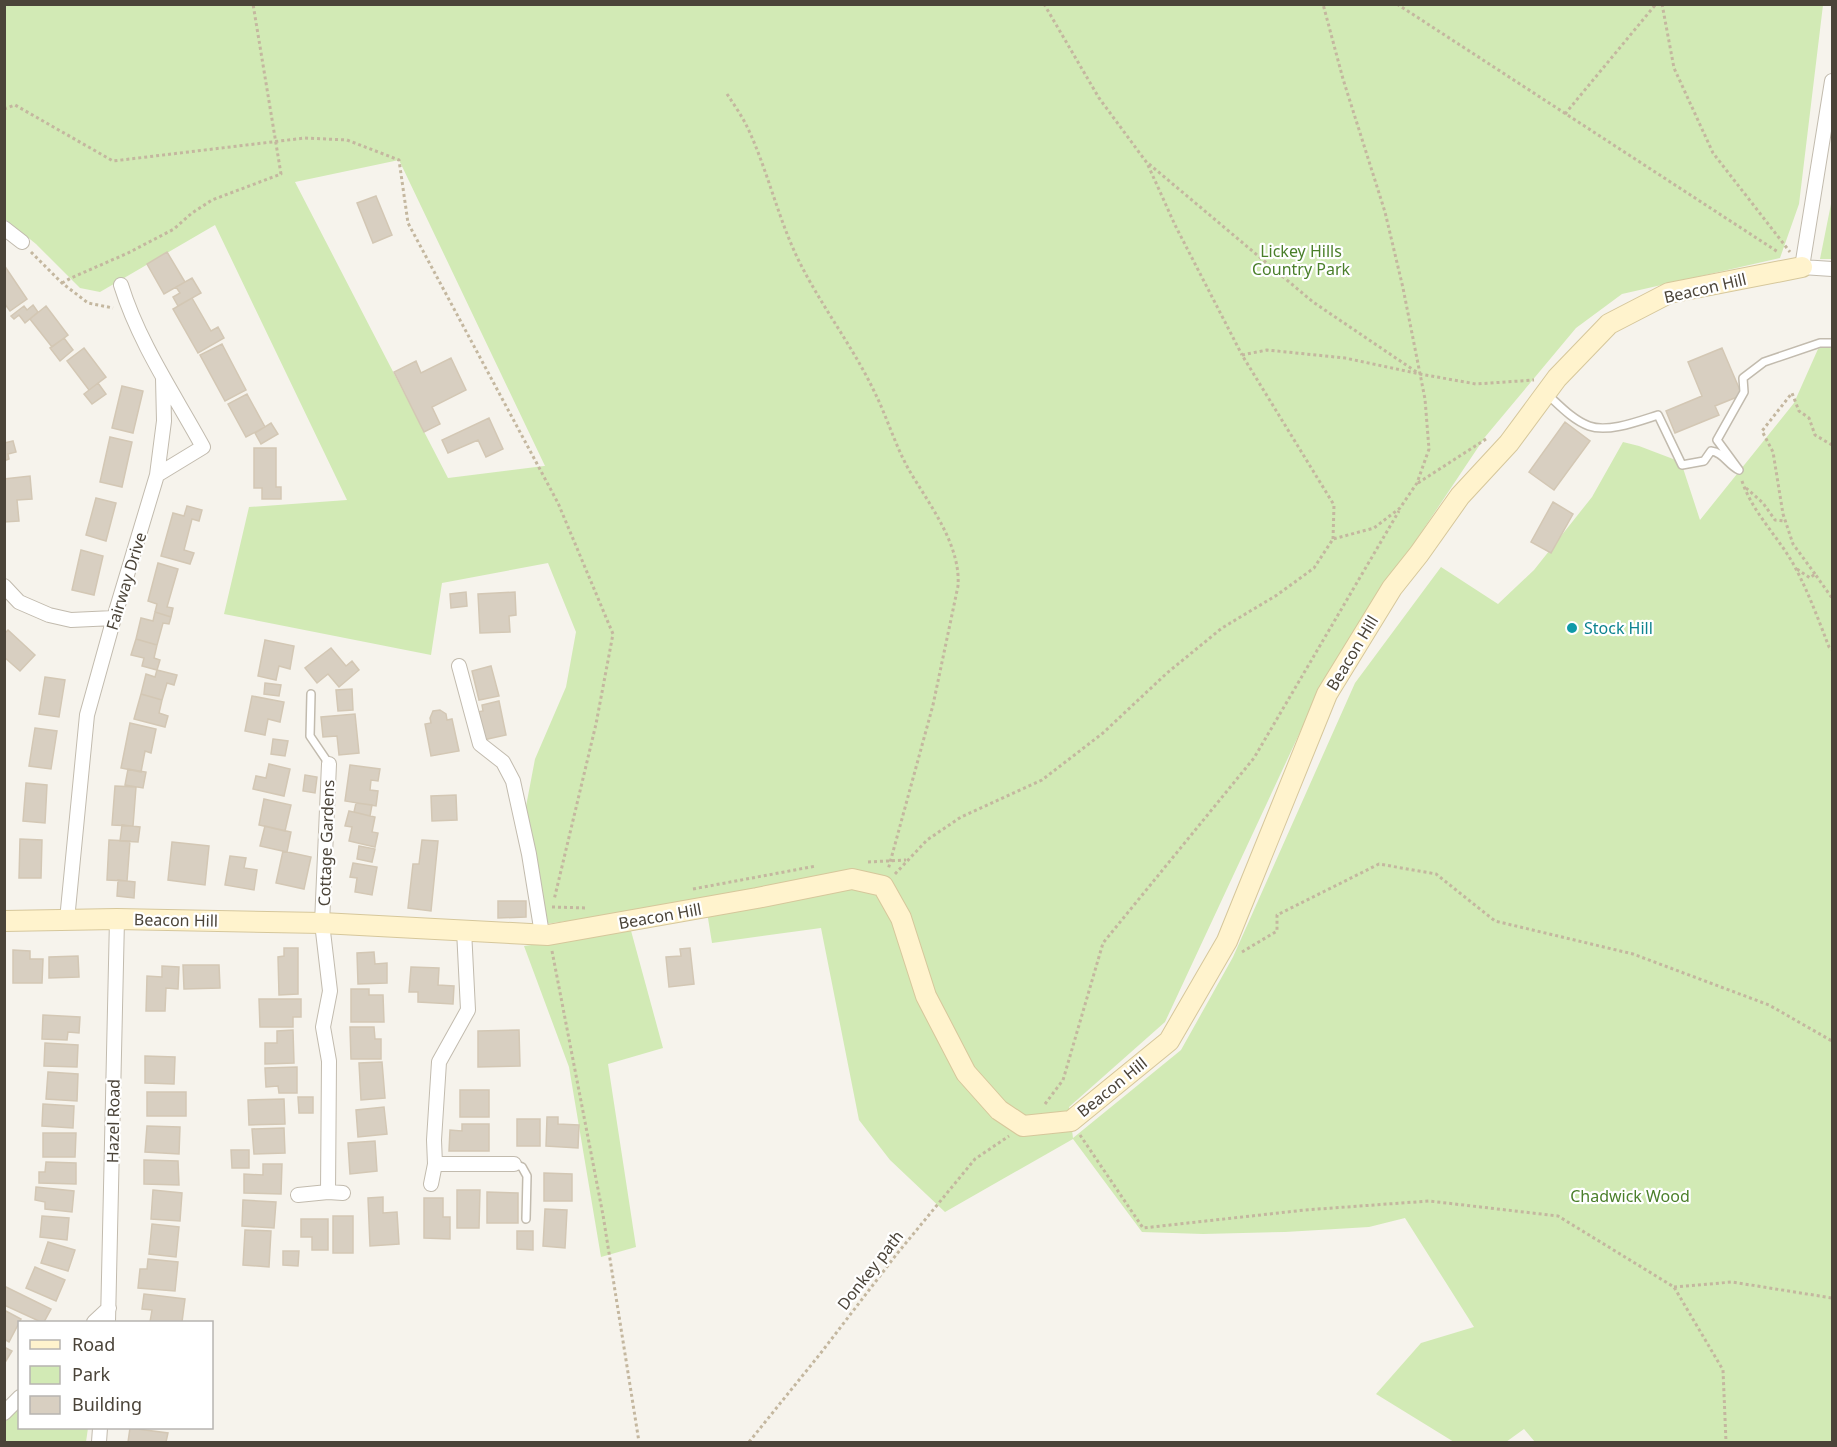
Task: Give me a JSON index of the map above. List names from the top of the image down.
{
  "streets": {
    "street": [
      "Beacon Hill",
      "Fairway Drive",
      "Cottage Gardens",
      "Hazel Road"
    ],
    "path": ["Donkey path"]
  },
  "crossings": [
    ["Beacon Hill", "Fairway Drive"],
    ["Beacon Hill", "Cottage Gardens"],
    ["Beacon Hill", "Hazel Road"],
    ["Beacon Hill", "Donkey path"]
  ],
  "parks": ["Lickey Hills Country Park", "Chadwick Wood"],
  "places": ["Stock Hill"],
  "legend": ["Road", "Park", "Building"]
}
